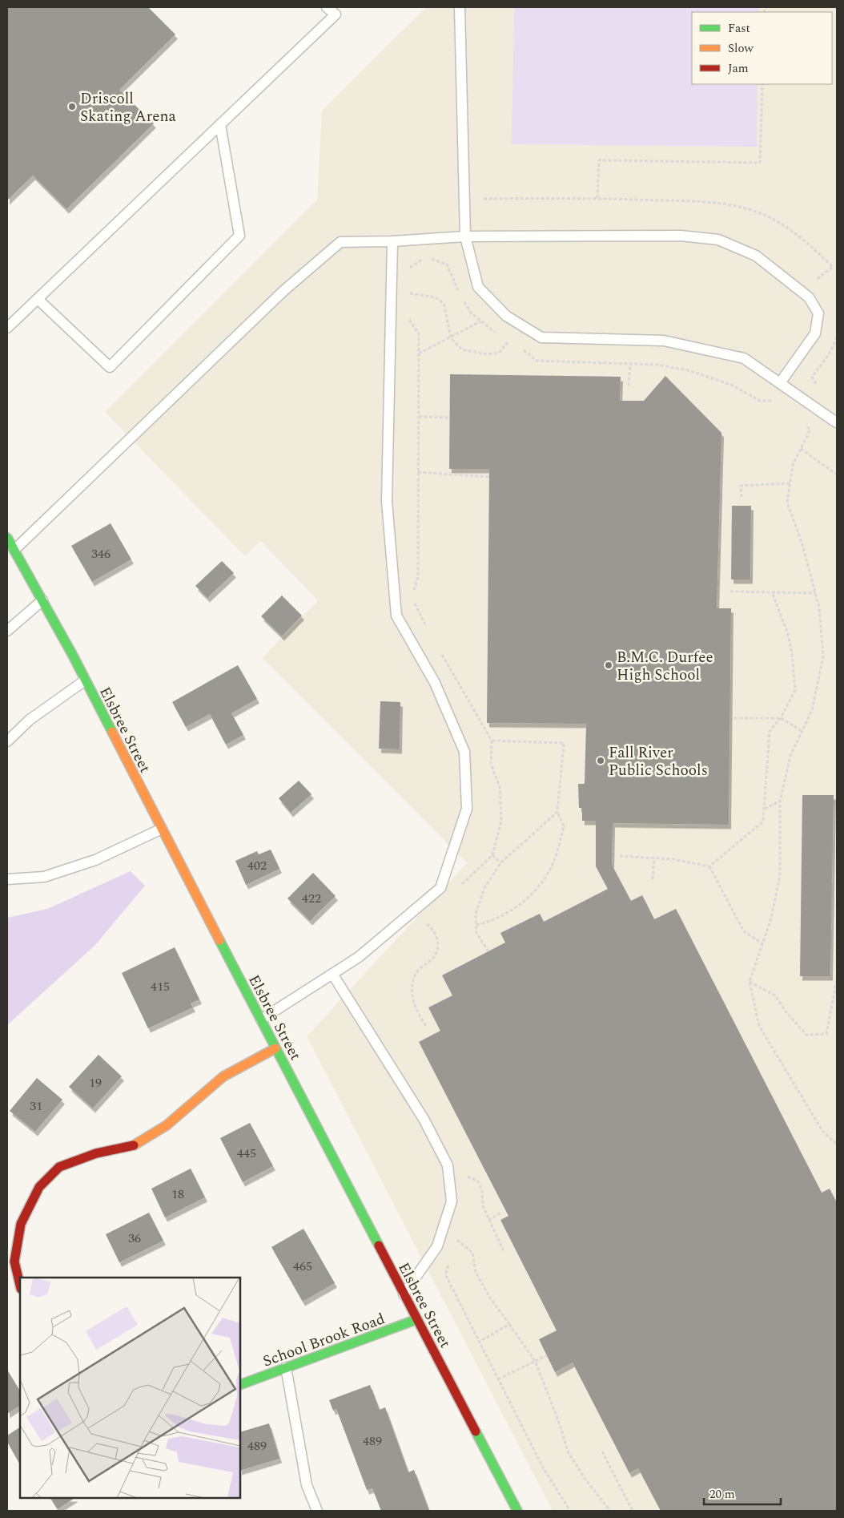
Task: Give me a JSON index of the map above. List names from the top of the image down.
{
  "streets": {
    "street": ["Elsbree Street", "School Brook Road"]
  },
  "crossings": [
    ["Elsbree Street", "School Brook Road"]
  ],
  "places": ["Driscoll Skating Arena", "B.M.C. Durfee High School", "Fall River Public Schools"],
  "house_numbers": [
    "346",
    "402",
    "422",
    "415",
    "19",
    "31",
    "445",
    "18",
    "36",
    "465",
    "489",
    "489"
  ],
  "legend": ["Fast", "Slow", "Jam"],
  "scale_bar": "20 m"
}
